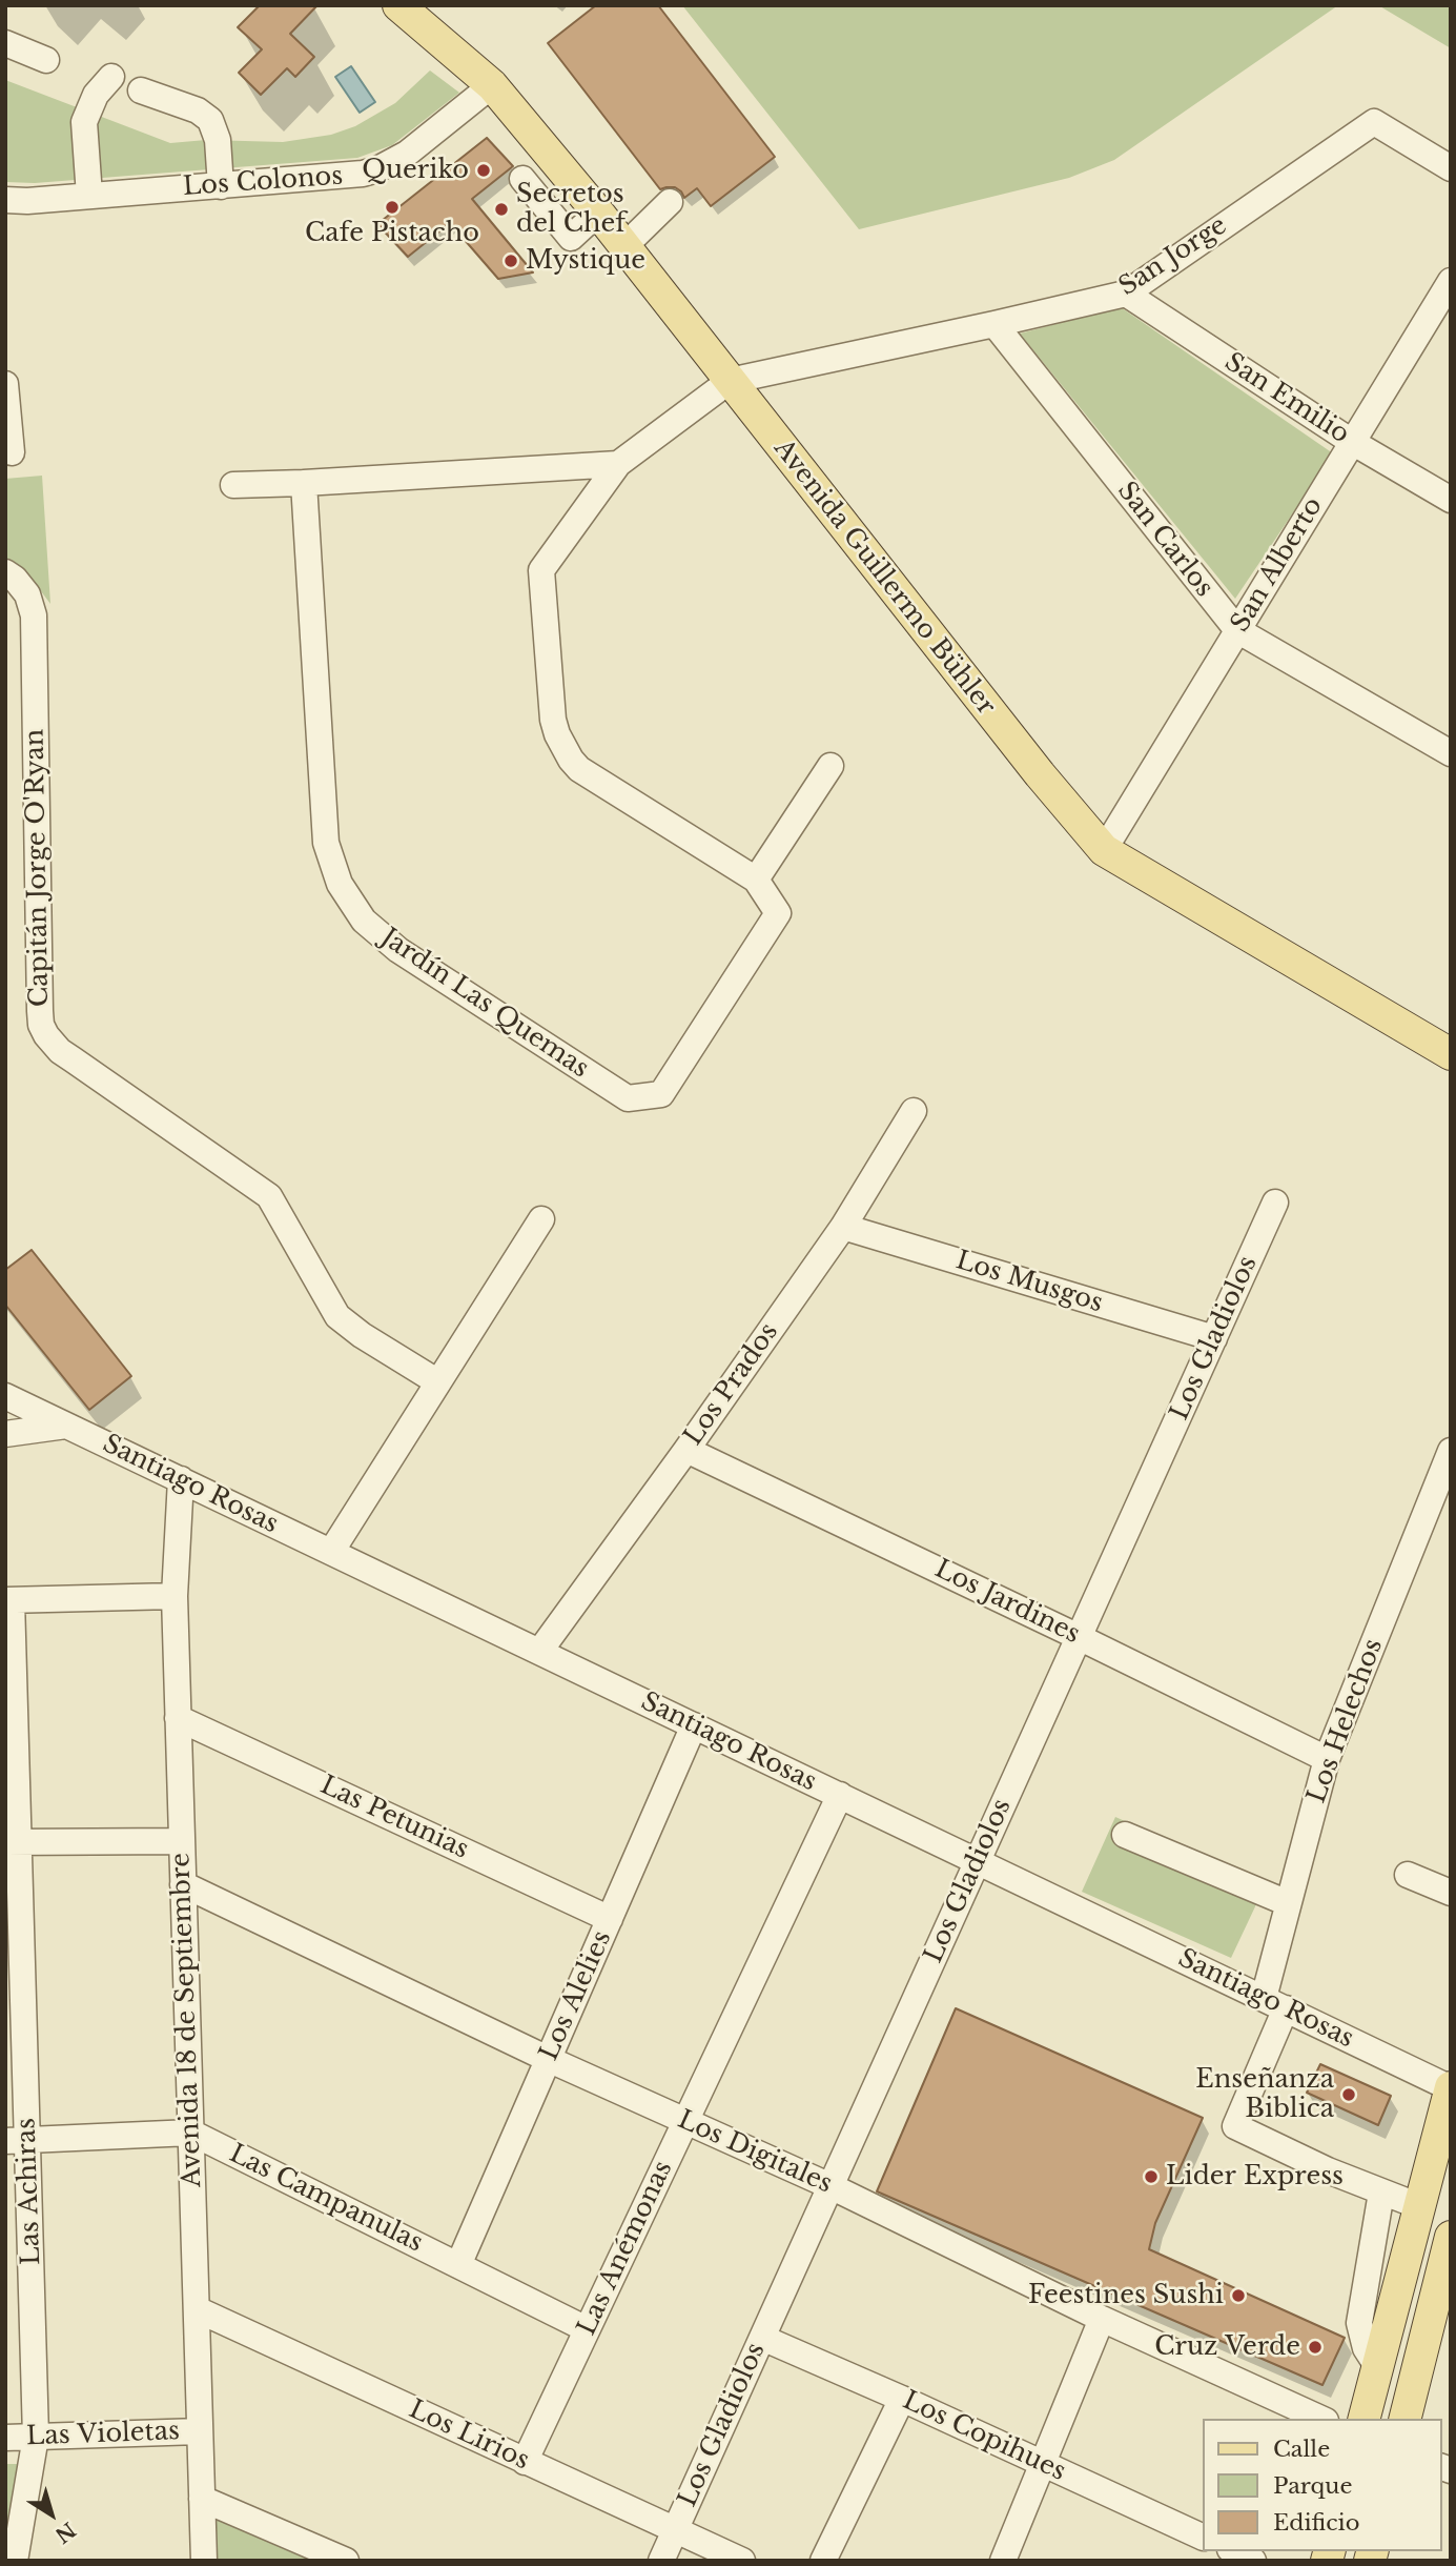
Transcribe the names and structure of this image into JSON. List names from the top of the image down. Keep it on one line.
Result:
{"streets":{"main road":["Avenida Guillermo Bühler"],"street":["Los Colonos","San Jorge","San Emilio","San Carlos","San Alberto","Capitán Jorge O'Ryan","Jardín Las Quemas","Los Musgos","Los Gladiolos","Los Prados","Santiago Rosas","Los Jardines","Los Helechos","Las Petunias","Los Alelies","Avenida 18 de Septiembre","Los Digitales","Las Achiras","Las Campanulas","Las Anémonas","Las Violetas","Los Lirios","Los Copihues"]},"crossings":[["Los Colonos","Avenida Guillermo Bühler"],["San Jorge","San Emilio"],["San Jorge","San Carlos"],["San Jorge","Avenida Guillermo Bühler"],["San Jorge","Jardín Las Quemas"],["San Emilio","San Alberto"],["San Carlos","San Alberto"],["San Alberto","Avenida Guillermo Bühler"],["Avenida Guillermo Bühler","Jardín Las Quemas"],["Los Musgos","Los Gladiolos"],["Los Musgos","Los Prados"],["Los Gladiolos","Santiago Rosas"],["Los Gladiolos","Los Jardines"],["Los Gladiolos","Los Digitales"],["Los Gladiolos","Los Lirios"],["Los Gladiolos","Los Copihues"],["Los Prados","Santiago Rosas"],["Los Prados","Los Jardines"],["Santiago Rosas","Los Helechos"],["Santiago Rosas","Los Alelies"],["Santiago Rosas","Avenida 18 de Septiembre"],["Santiago Rosas","Las Anémonas"],["Los Jardines","Los Helechos"],["Las Petunias","Los Alelies"],["Las Petunias","Avenida 18 de Septiembre"],["Los Alelies","Los Digitales"],["Los Alelies","Las Campanulas"],["Avenida 18 de Septiembre","Los Digitales"],["Avenida 18 de Septiembre","Las Campanulas"],["Avenida 18 de Septiembre","Las Violetas"],["Avenida 18 de Septiembre","Los Lirios"],["Los Digitales","Las Anémonas"],["Las Achiras","Las Campanulas"],["Las Achiras","Las Violetas"],["Las Campanulas","Las Anémonas"],["Las Anémonas","Los Lirios"]],"places":["Queriko","Cafe Pistacho","Secretos del Chef","Mystique","Enseñanza Biblica","Lider Express","Feestines Sushi","Cruz Verde"],"legend":["Calle","Parque","Edificio"],"north":"bottom right"}
